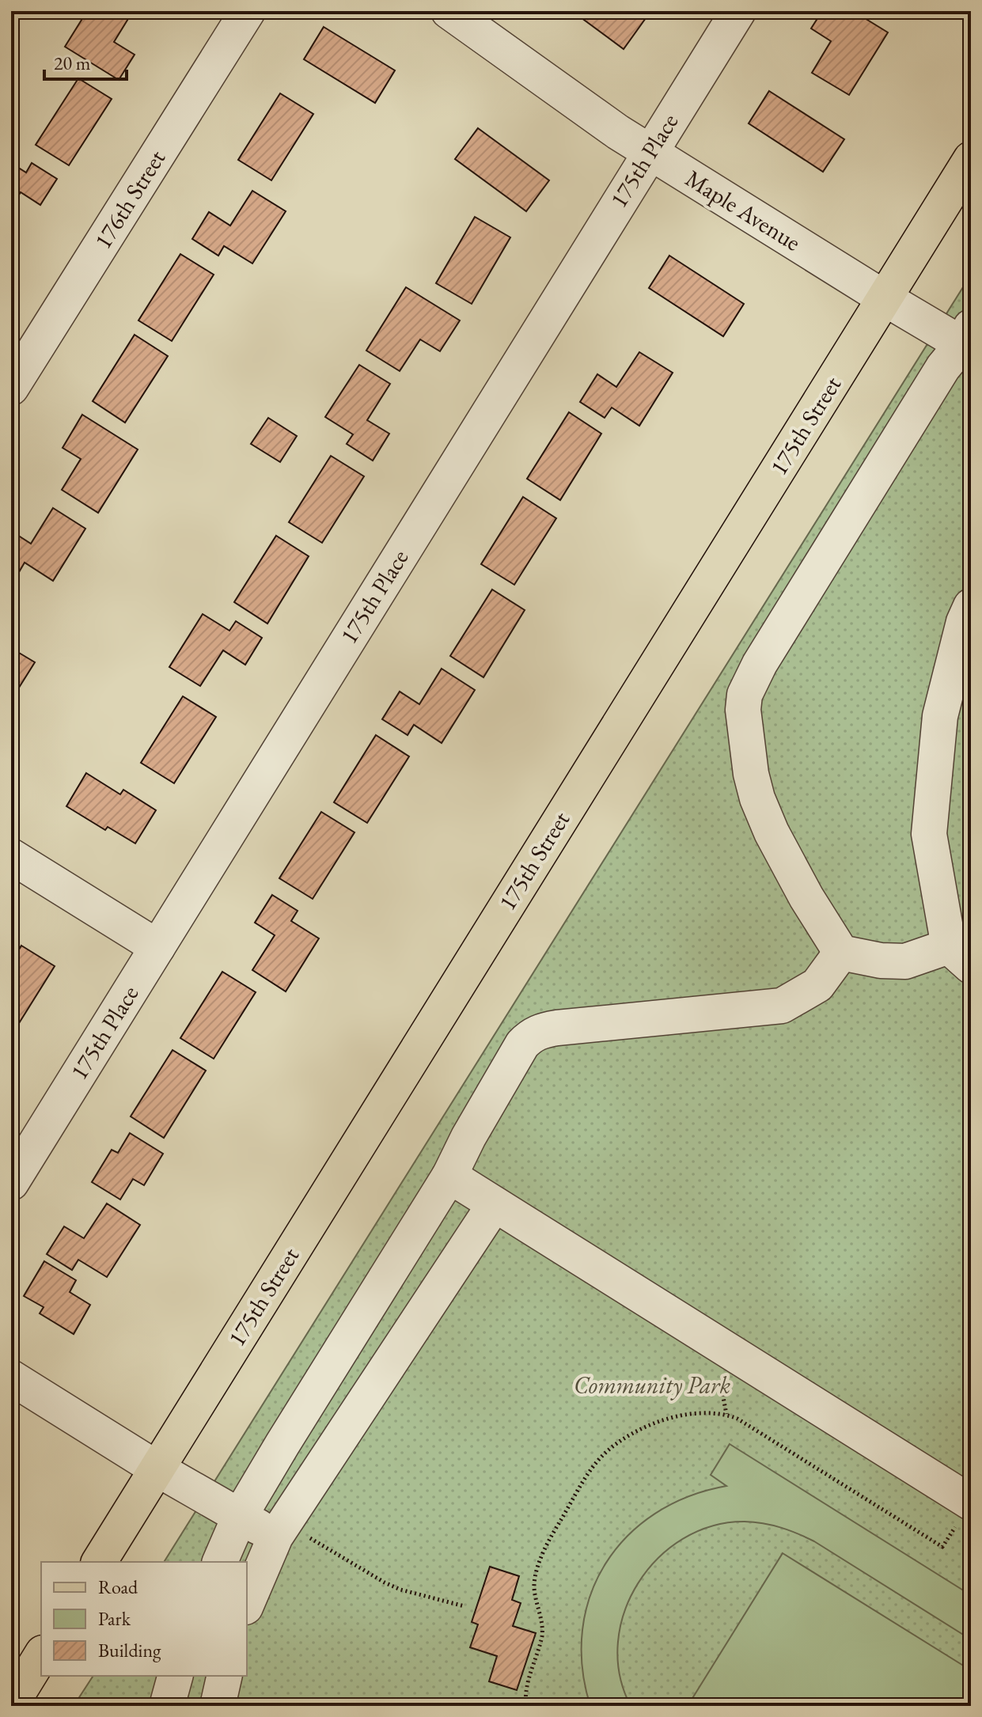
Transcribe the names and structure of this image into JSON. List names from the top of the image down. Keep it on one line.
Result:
{"streets":{"main road":["175th Street"],"street":["175th Place","176th Street","Maple Avenue"]},"crossings":[["175th Place","Maple Avenue"],["Maple Avenue","175th Street"]],"parks":["Community Park"],"legend":["Road","Park","Building"],"scale_bar":"20 m"}
